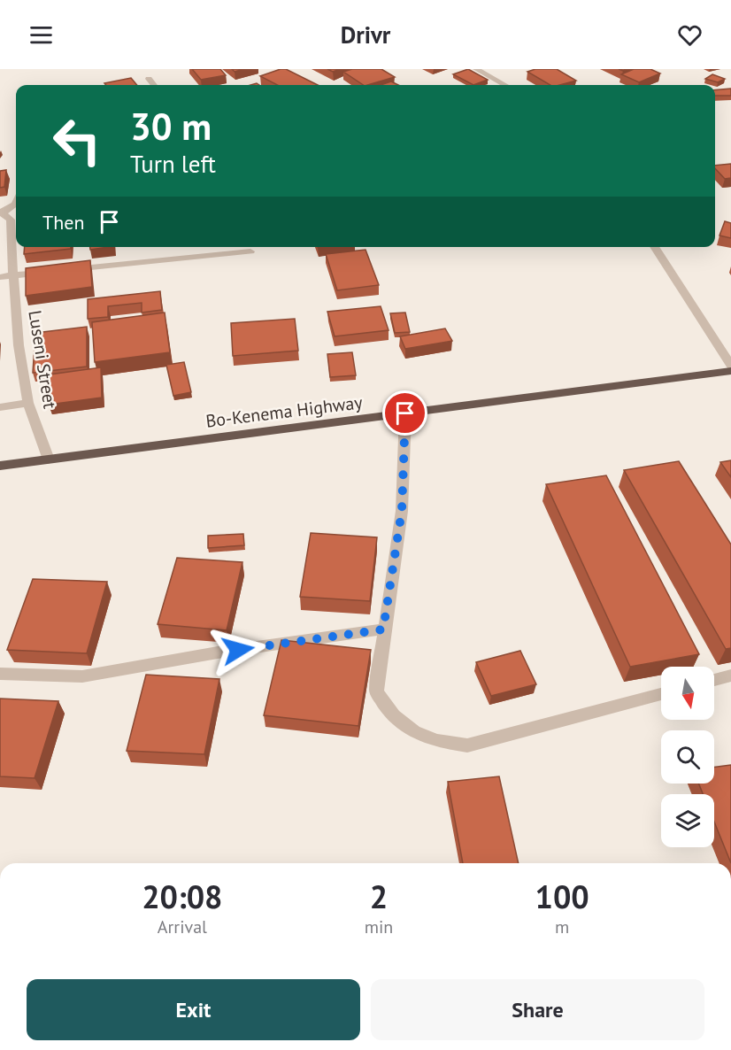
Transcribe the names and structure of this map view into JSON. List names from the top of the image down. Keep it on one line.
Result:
{"streets":{"highway":["Bo-Kenema Highway"],"street":["Luseni Street"]},"crossings":[["Luseni Street","Bo-Kenema Highway"]],"north":"bottom","page":{"header":"Drivr","turn":["30 m","Turn left"],"then":"Then","eta":["20:08","Arrival","2","min","100","m"],"buttons":["Exit","Share"]}}
